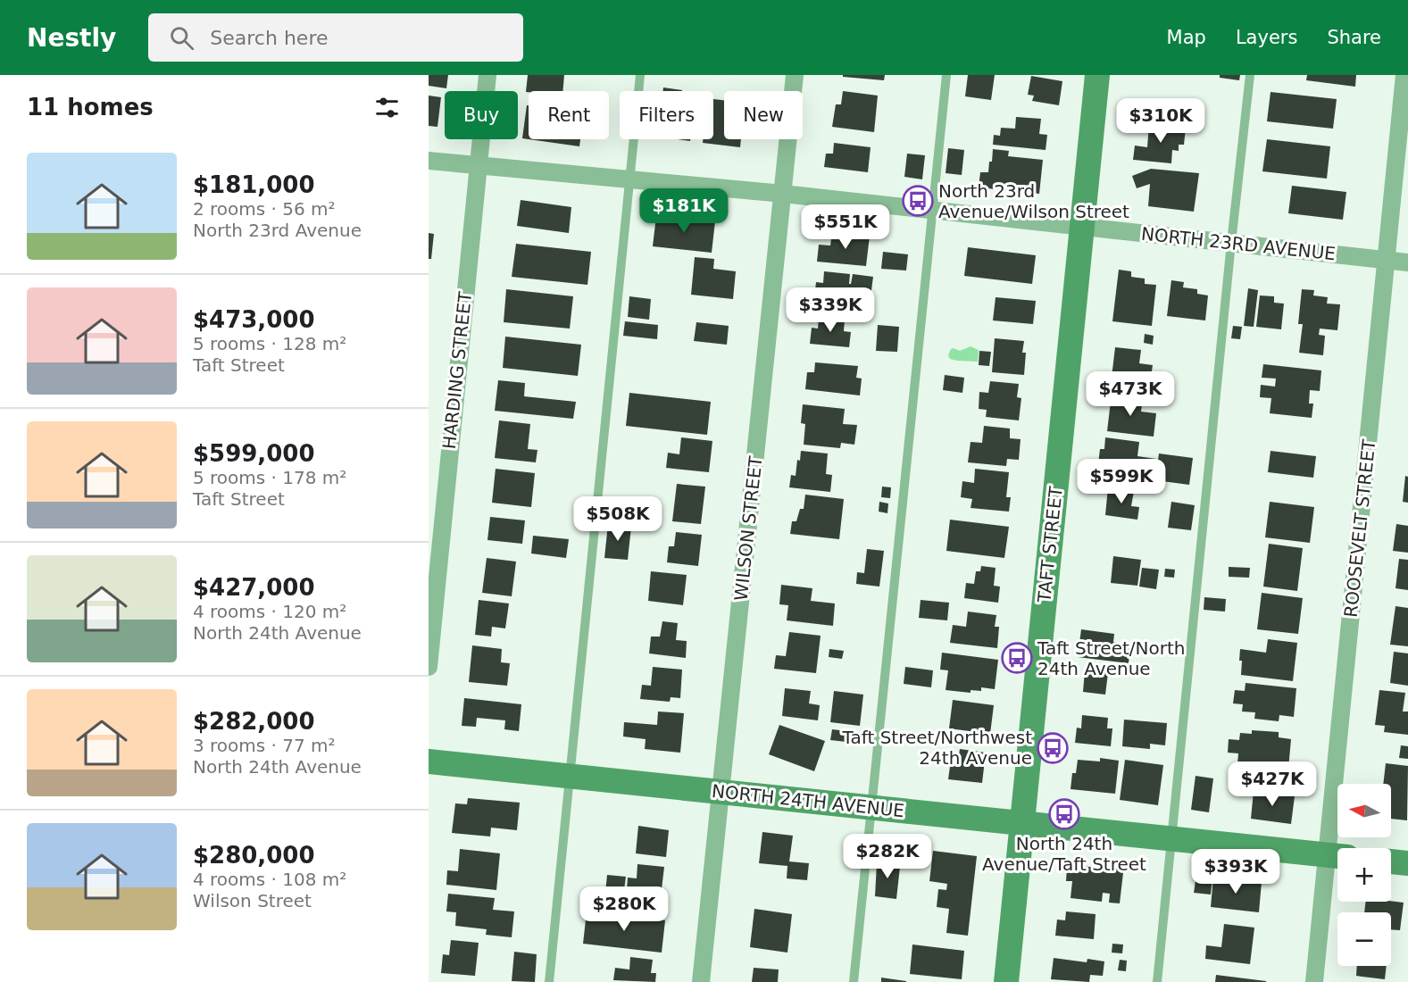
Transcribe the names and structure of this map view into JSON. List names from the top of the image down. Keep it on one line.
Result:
{"streets":{"street":["NORTH 23RD AVENUE","HARDING STREET","WILSON STREET","ROOSEVELT STREET","TAFT STREET","NORTH 24TH AVENUE"]},"crossings":[["NORTH 23RD AVENUE","HARDING STREET"],["NORTH 23RD AVENUE","WILSON STREET"],["NORTH 23RD AVENUE","ROOSEVELT STREET"],["NORTH 23RD AVENUE","TAFT STREET"],["WILSON STREET","NORTH 24TH AVENUE"],["ROOSEVELT STREET","NORTH 24TH AVENUE"],["TAFT STREET","NORTH 24TH AVENUE"]],"places":{"bus stop":["North 23rd Avenue/Wilson Street","Taft Street/North 24th Avenue","Taft Street/Northwest 24th Avenue","North 24th Avenue/Taft Street"]},"north":"left","page":{"header":"Nestly","search":"Search here","nav":["Map","Layers","Share"],"heading":"11 homes","chip":["Buy","Rent","Filters","New"],"price":["$310K","$181K","$551K","$339K","$473K","$599K","$508K","$427K","$282K","$393K","$280K"],"list":[{"name":"$181,000","note":"2 rooms · 56 m² · North 23rd Avenue"},{"name":"$473,000","note":"5 rooms · 128 m² · Taft Street"},{"name":"$599,000","note":"5 rooms · 178 m² · Taft Street"},{"name":"$427,000","note":"4 rooms · 120 m² · North 24th Avenue"},{"name":"$282,000","note":"3 rooms · 77 m² · North 24th Avenue"},{"name":"$280,000","note":"4 rooms · 108 m² · Wilson Street"}],"map_buttons":["+","−"]}}
